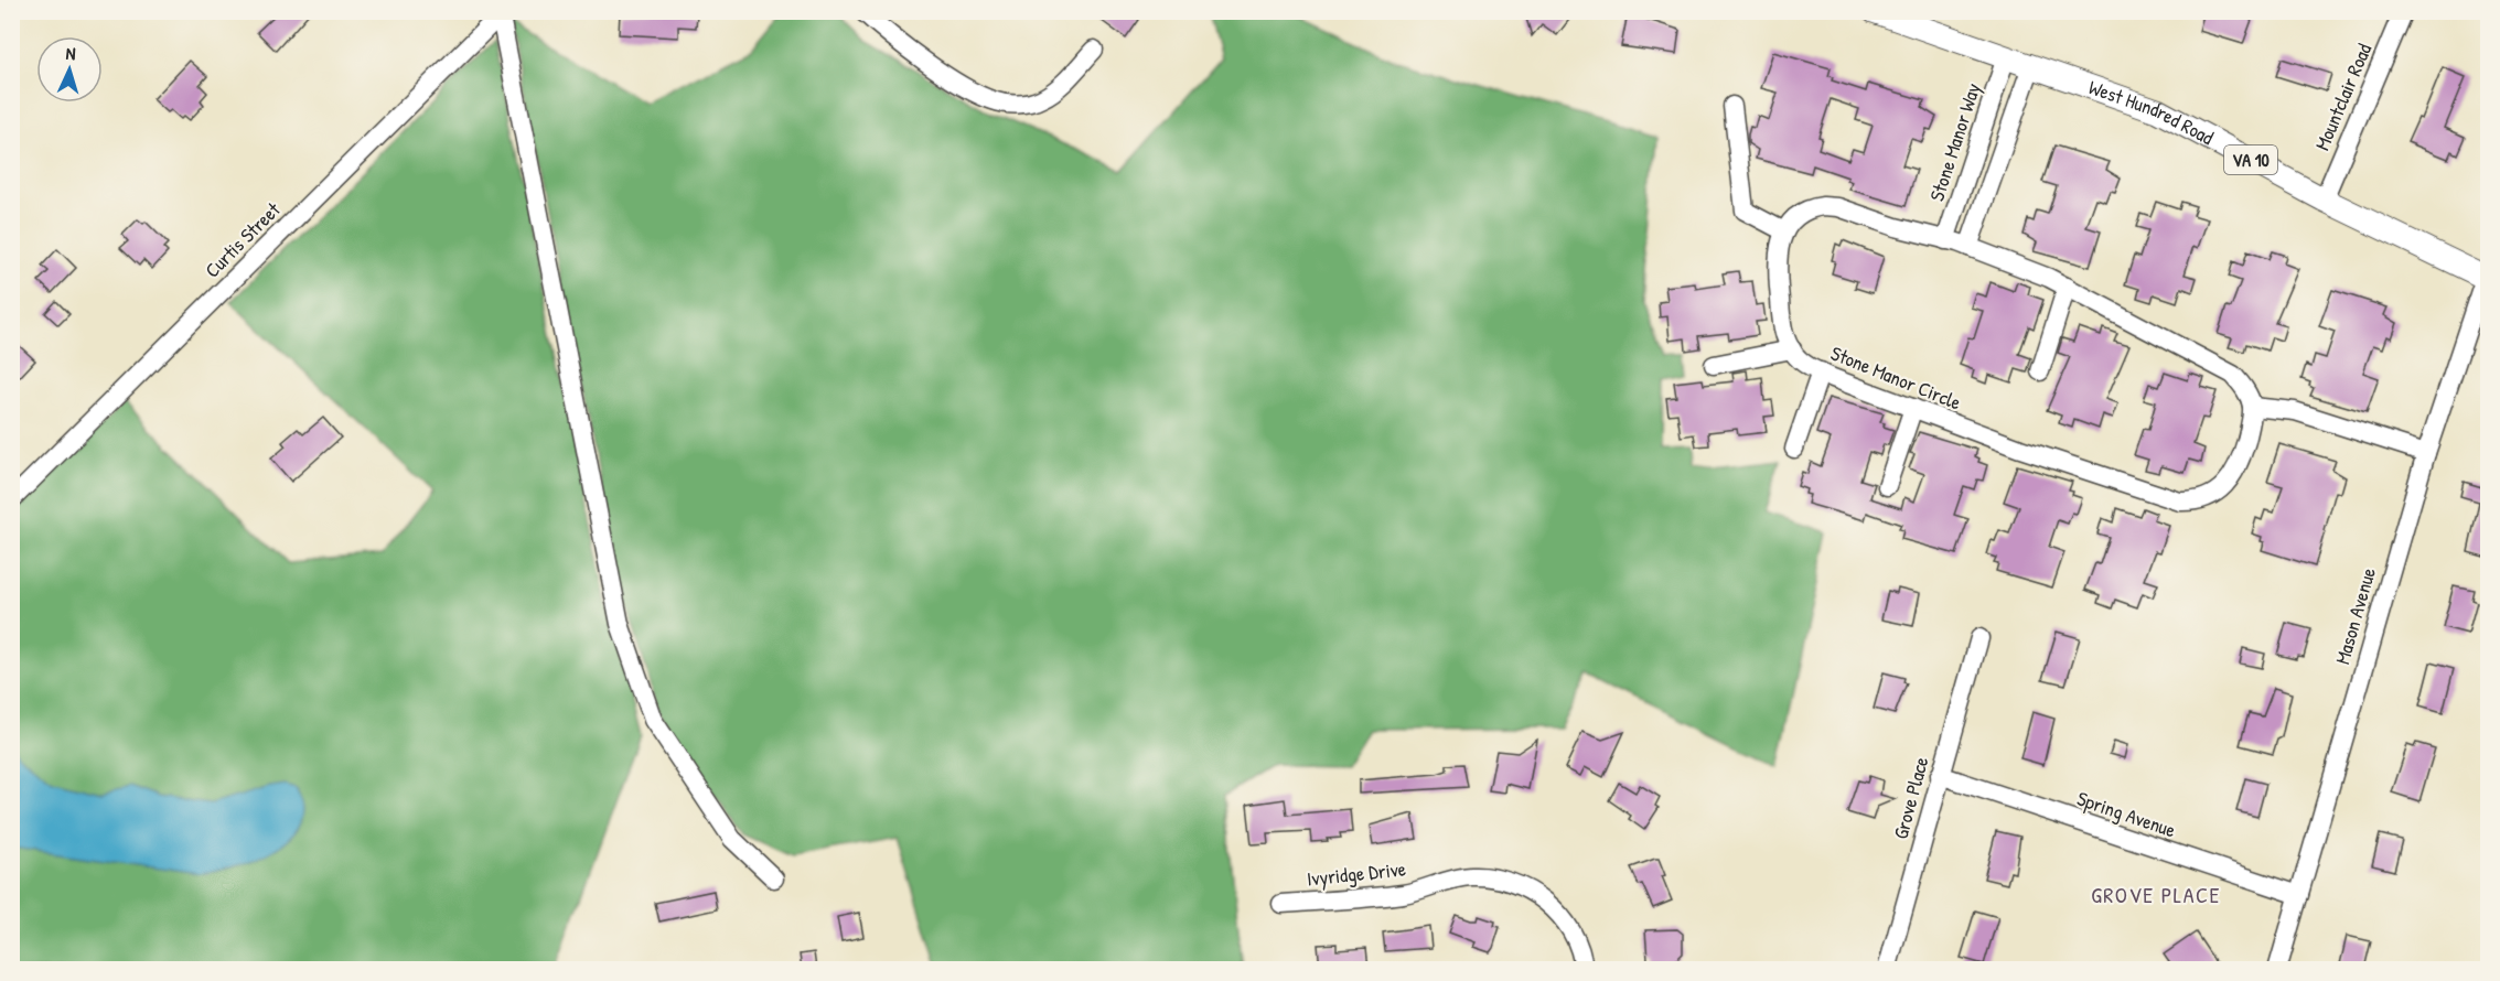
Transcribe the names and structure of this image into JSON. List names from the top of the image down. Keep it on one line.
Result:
{"streets":{"main road":["West Hundred Road","VA 10"],"street":["Mountclair Road","Stone Manor Way","Curtis Street","Stone Manor Circle","Mason Avenue","Grove Place","Spring Avenue","Ivyridge Drive"]},"crossings":[["Mountclair Road","West Hundred Road"],["West Hundred Road","Stone Manor Way"],["West Hundred Road","Mason Avenue"],["Mason Avenue","Spring Avenue"],["Grove Place","Spring Avenue"]],"districts":["GROVE PLACE"],"north":"top"}
